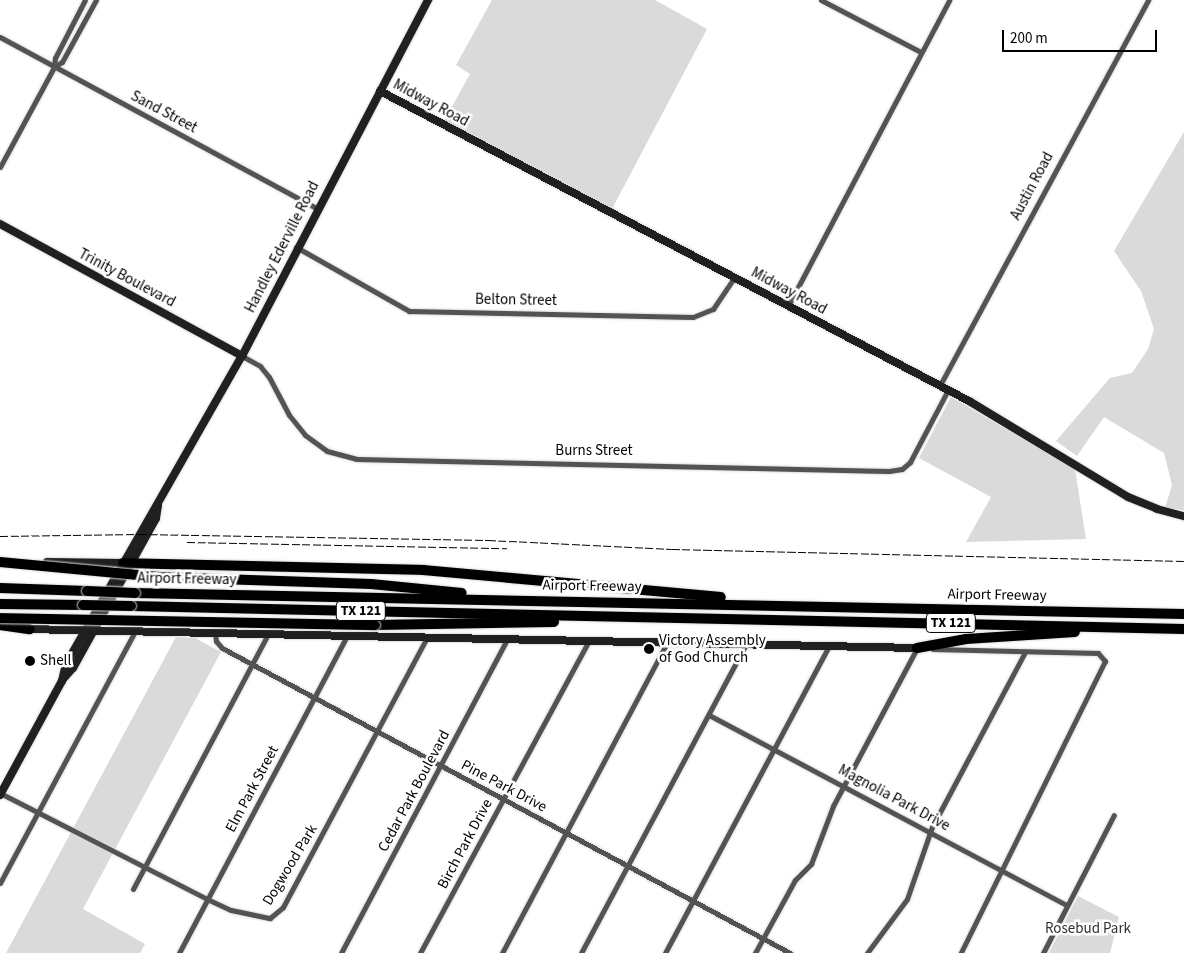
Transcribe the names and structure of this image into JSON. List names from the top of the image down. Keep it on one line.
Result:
{"streets":{"highway":["Airport Freeway","TX 121"],"main road":["Midway Road","Handley Ederville Road","Trinity Boulevard"],"street":["Sand Street","Austin Road","Belton Street","Burns Street","Pine Park Drive","Elm Park Street","Cedar Park Boulevard","Magnolia Park Drive","Birch Park Drive","Dogwood Park"]},"crossings":[["Midway Road","Austin Road"],["Midway Road","Handley Ederville Road"],["Midway Road","Belton Street"],["Midway Road","Burns Street"],["Sand Street","Handley Ederville Road"],["Handley Ederville Road","Trinity Boulevard"],["Handley Ederville Road","Belton Street"],["Handley Ederville Road","Burns Street"],["Handley Ederville Road","Airport Freeway"],["Handley Ederville Road","Dogwood Park"],["Trinity Boulevard","Burns Street"],["Pine Park Drive","Elm Park Street"],["Pine Park Drive","Cedar Park Boulevard"],["Pine Park Drive","Birch Park Drive"],["Pine Park Drive","Dogwood Park"],["Elm Park Street","Dogwood Park"]],"parks":["Rosebud Park"],"places":["Victory Assembly of God Church","Shell"],"scale_bar":"200 m"}
